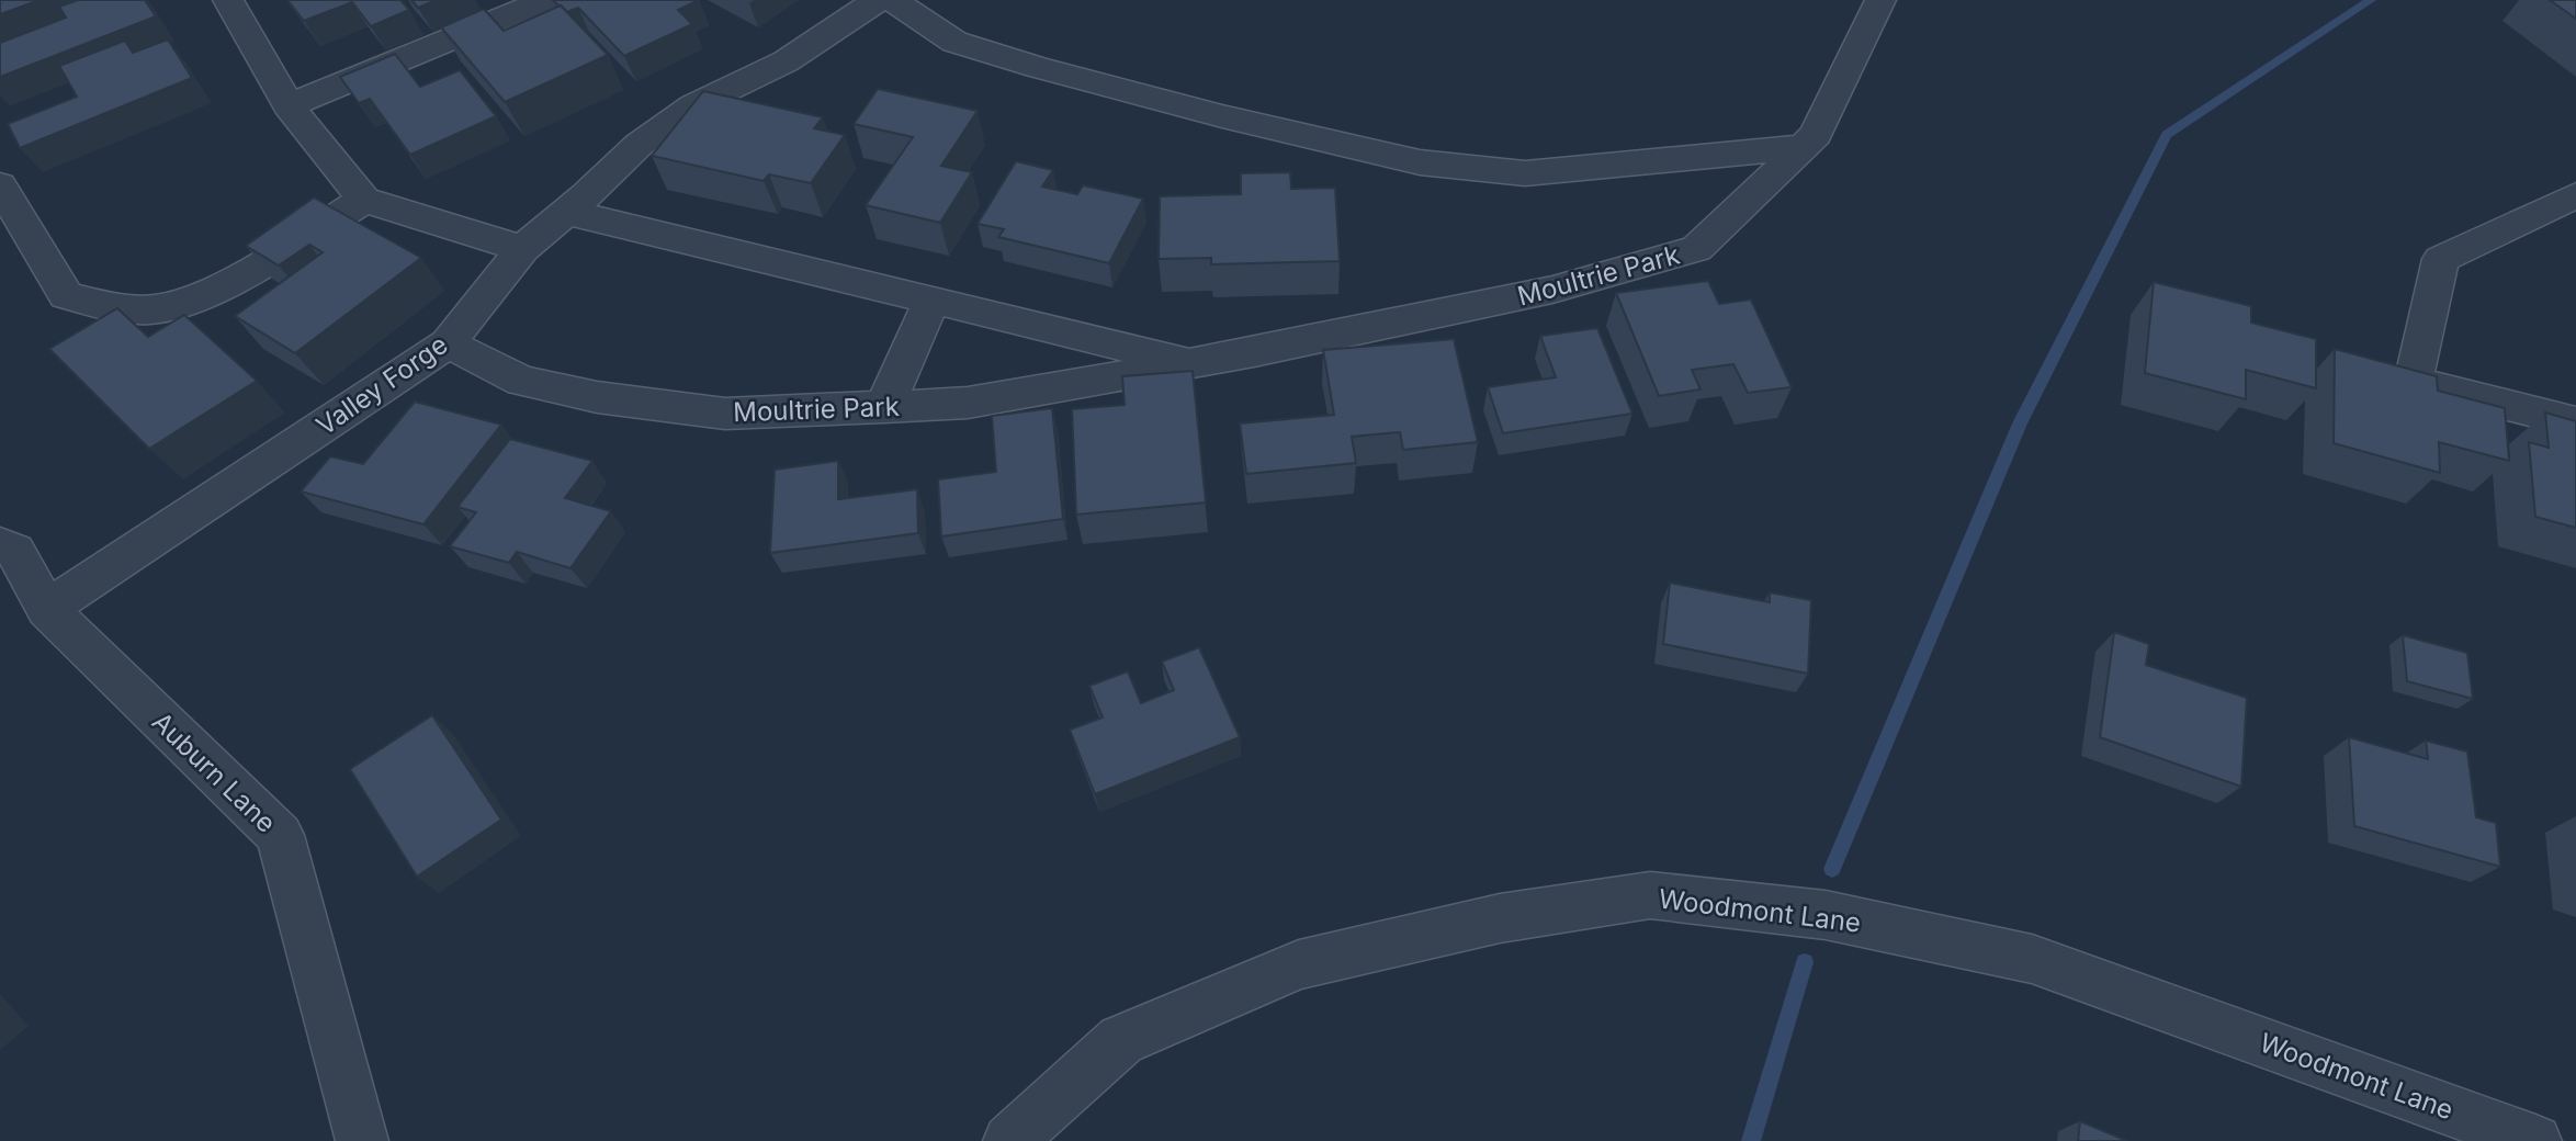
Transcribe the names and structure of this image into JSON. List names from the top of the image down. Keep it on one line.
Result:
{"streets":{"street":["Moultrie Park","Valley Forge","Auburn Lane","Woodmont Lane"]},"crossings":[["Moultrie Park","Valley Forge"],["Valley Forge","Auburn Lane"]]}
